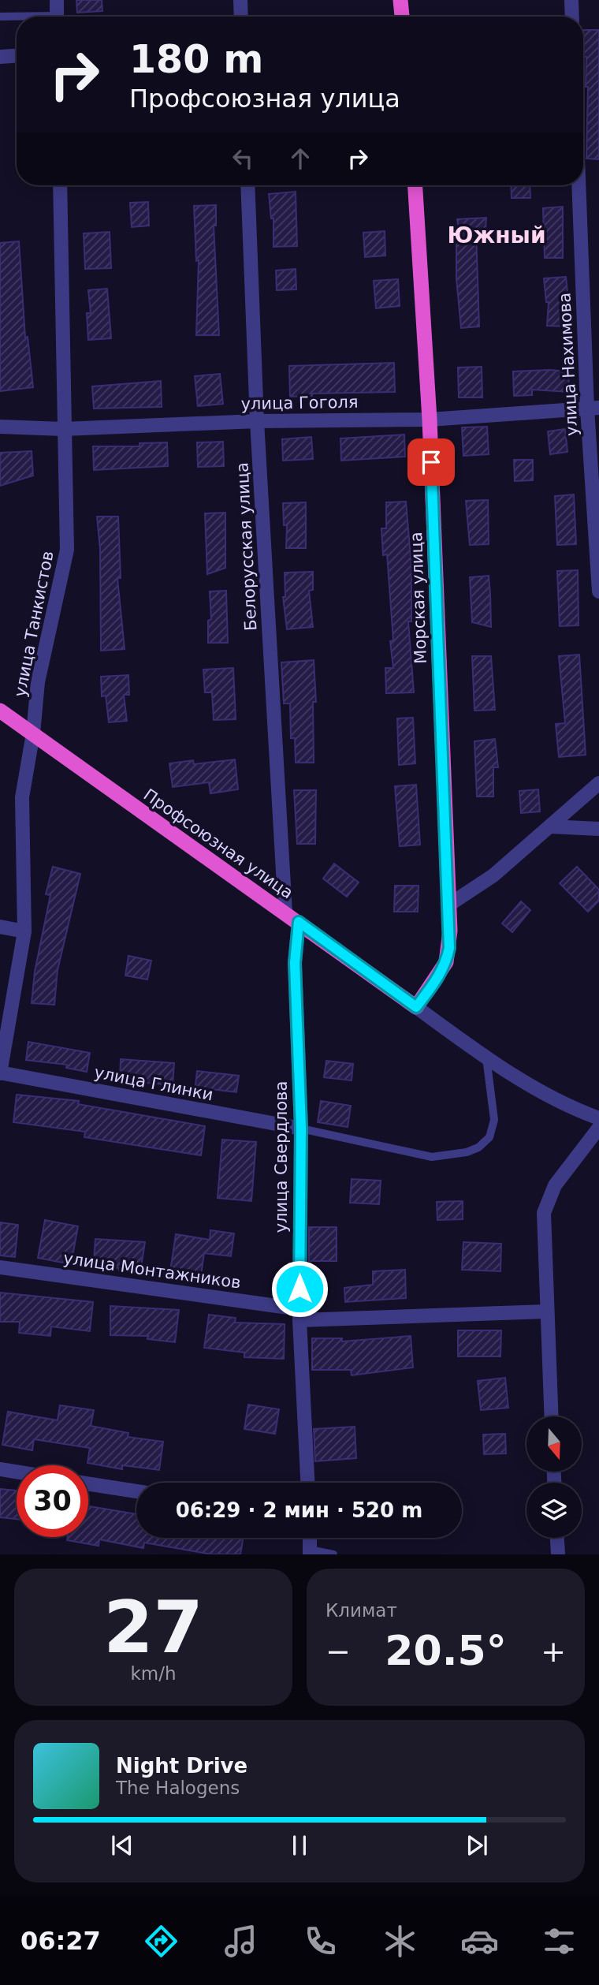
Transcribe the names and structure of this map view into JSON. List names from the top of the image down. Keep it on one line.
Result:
{"streets":{"highway":["Морская улица","Профсоюзная улица"],"street":["улица Нахимова","улица Гоголя","Белорусская улица","улица Танкистов","улица Глинки","улица Свердлова","улица Монтажников"]},"crossings":[["улица Нахимова","улица Гоголя"],["улица Гоголя","Белорусская улица"],["улица Гоголя","Морская улица"],["улица Гоголя","улица Танкистов"],["Белорусская улица","Профсоюзная улица"],["Белорусская улица","улица Свердлова"],["Морская улица","Профсоюзная улица"],["улица Танкистов","Профсоюзная улица"],["улица Танкистов","улица Глинки"],["Профсоюзная улица","улица Свердлова"],["улица Глинки","улица Свердлова"],["улица Свердлова","улица Монтажников"]],"districts":["Южный"],"north":"bottom","page":{"turn":["180 m","Профсоюзная улица"],"limit":"30","trip":"06:29 · 2 мин · 520 m","tile":[["27","km/h"],"Климат"],"heat":["−","20.5°","+"],"song":["Night Drive","The Halogens"],"tabs":"06:27"}}
